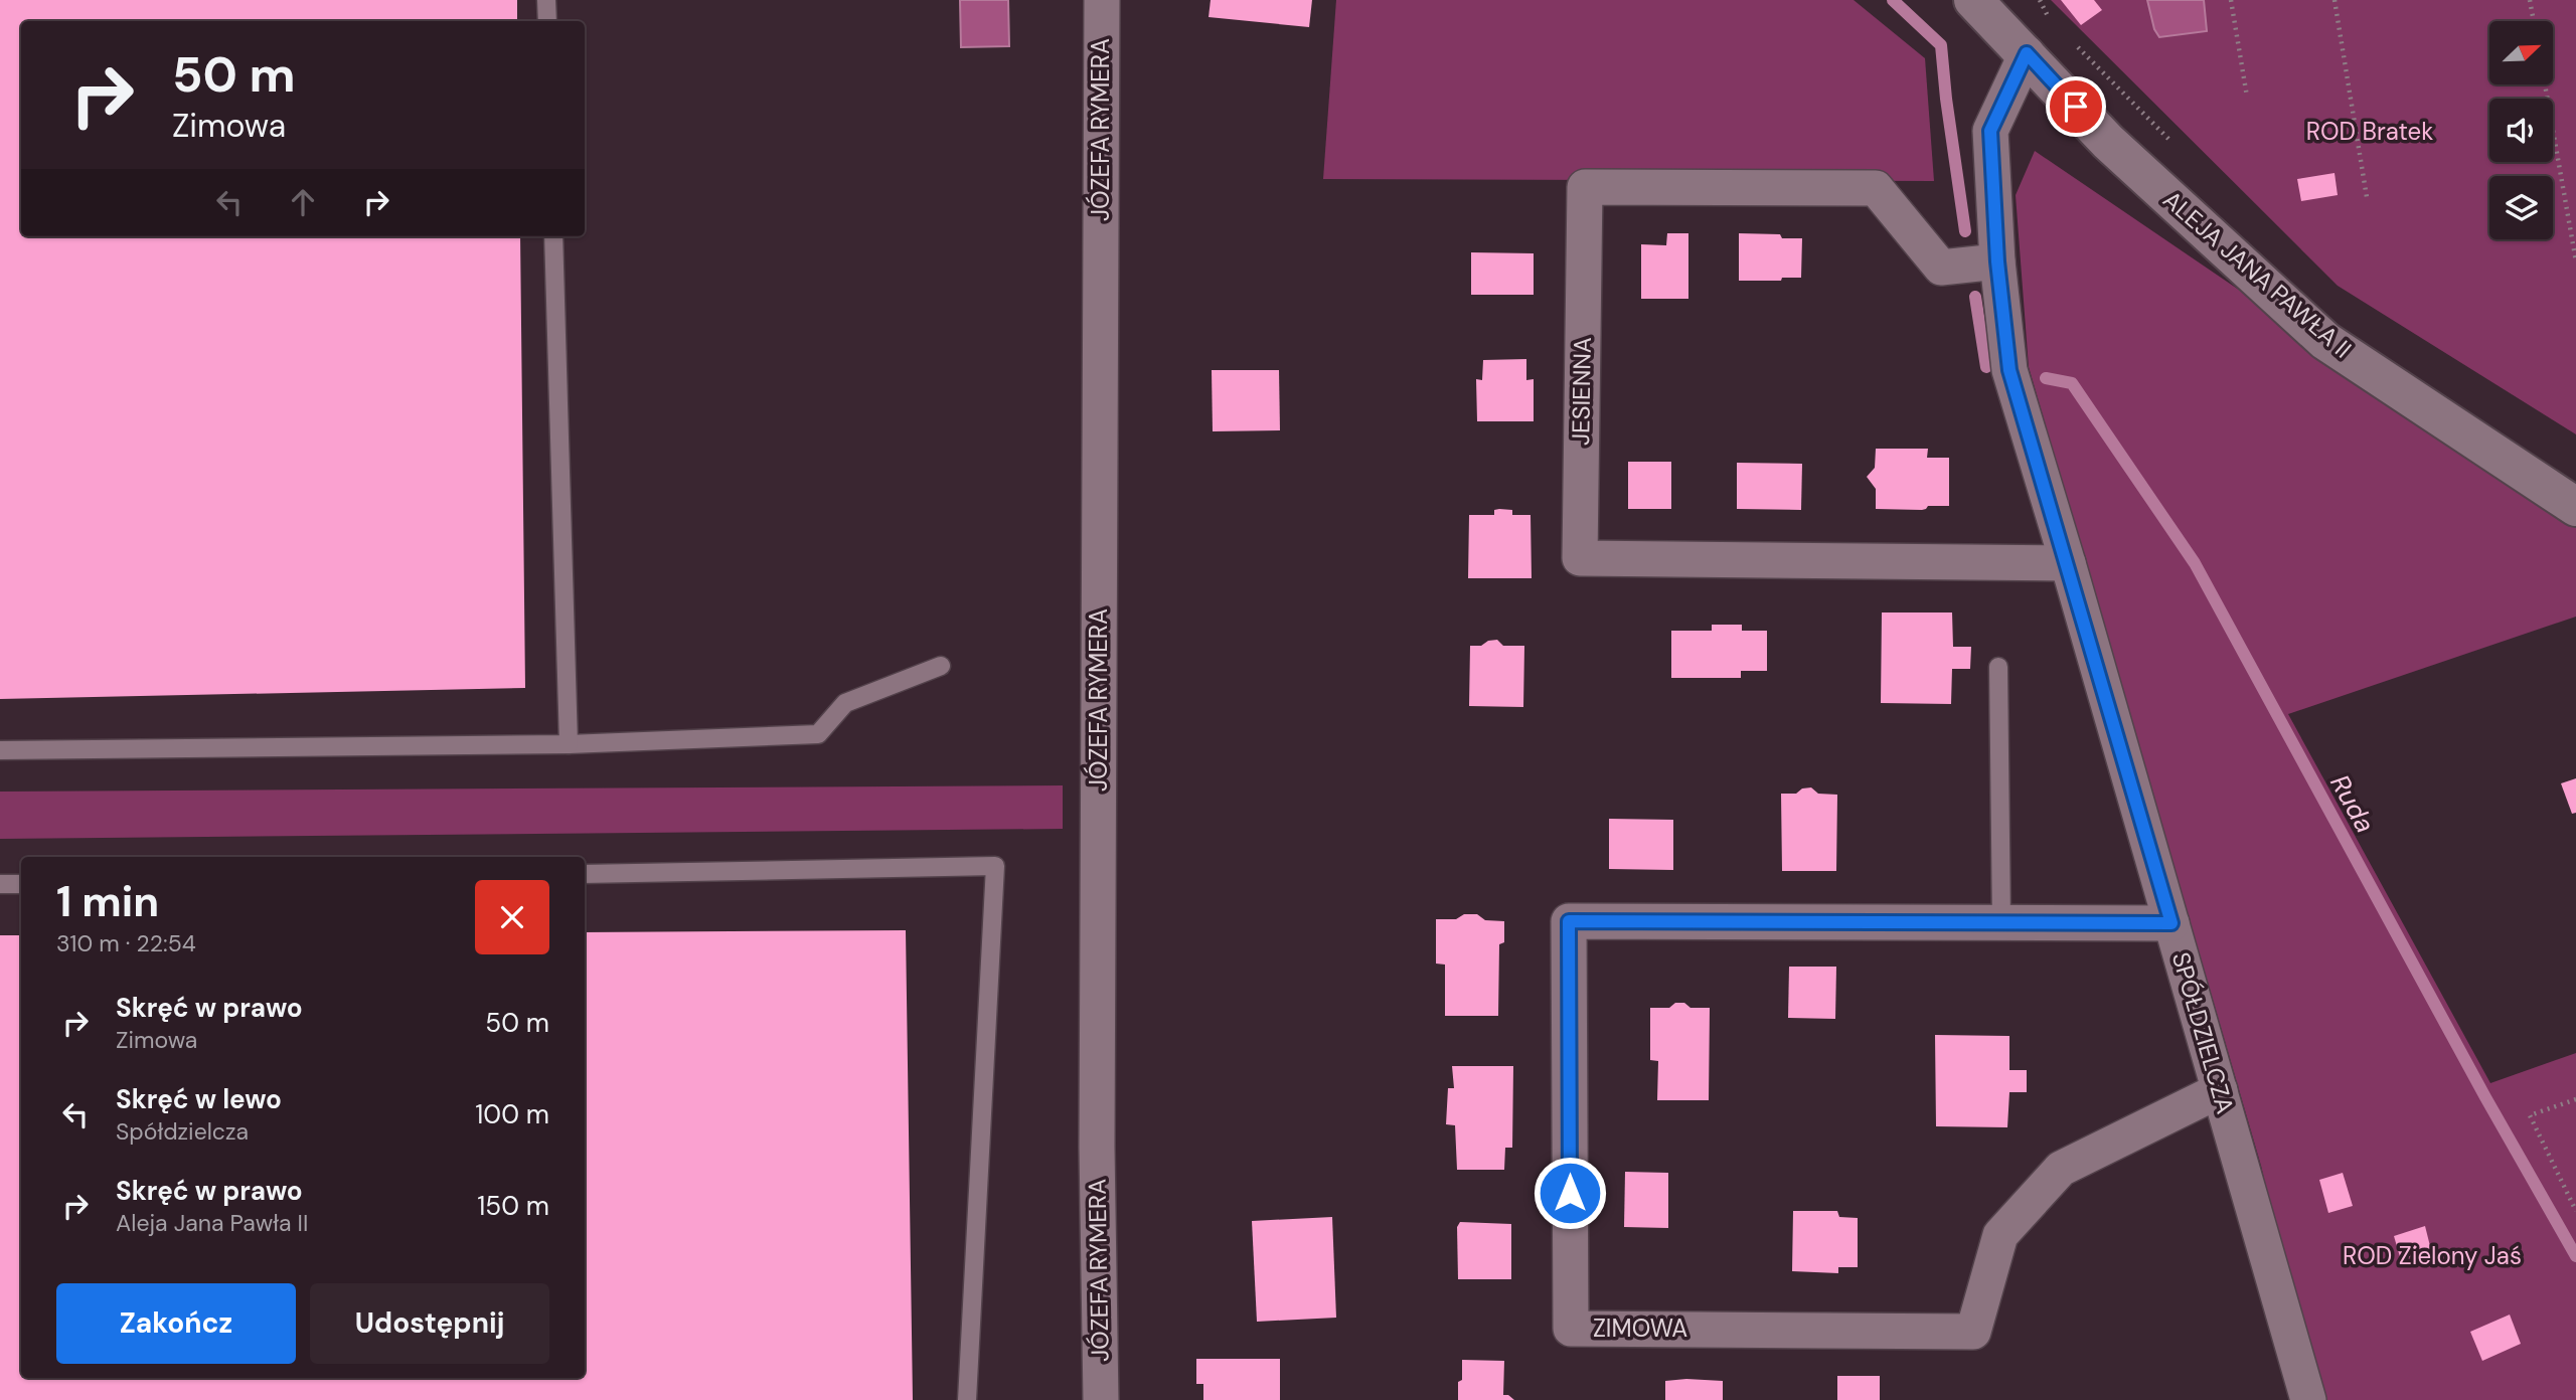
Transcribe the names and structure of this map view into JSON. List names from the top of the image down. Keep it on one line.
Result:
{"streets":{"street":["JÓZEFA RYMERA","ALEJA JANA PAWŁA II","JESIENNA","SPÓŁDZIELCZA","ZIMOWA"]},"crossings":[["ALEJA JANA PAWŁA II","SPÓŁDZIELCZA"],["JESIENNA","SPÓŁDZIELCZA"],["SPÓŁDZIELCZA","ZIMOWA"]],"water":["Ruda"],"parks":["ROD Bratek","ROD Zielony Jaś"],"north":"top right","page":{"turn":["50 m","Zimowa"],"heading":["1 min","310 m · 22:54"],"list":[{"name":"Skręć w prawo","note":"Zimowa","value":"50 m"},{"name":"Skręć w lewo","note":"Spółdzielcza","value":"100 m"},{"name":"Skręć w prawo","note":"Aleja Jana Pawła II","value":"150 m"}],"buttons":["Zakończ","Udostępnij"]}}
